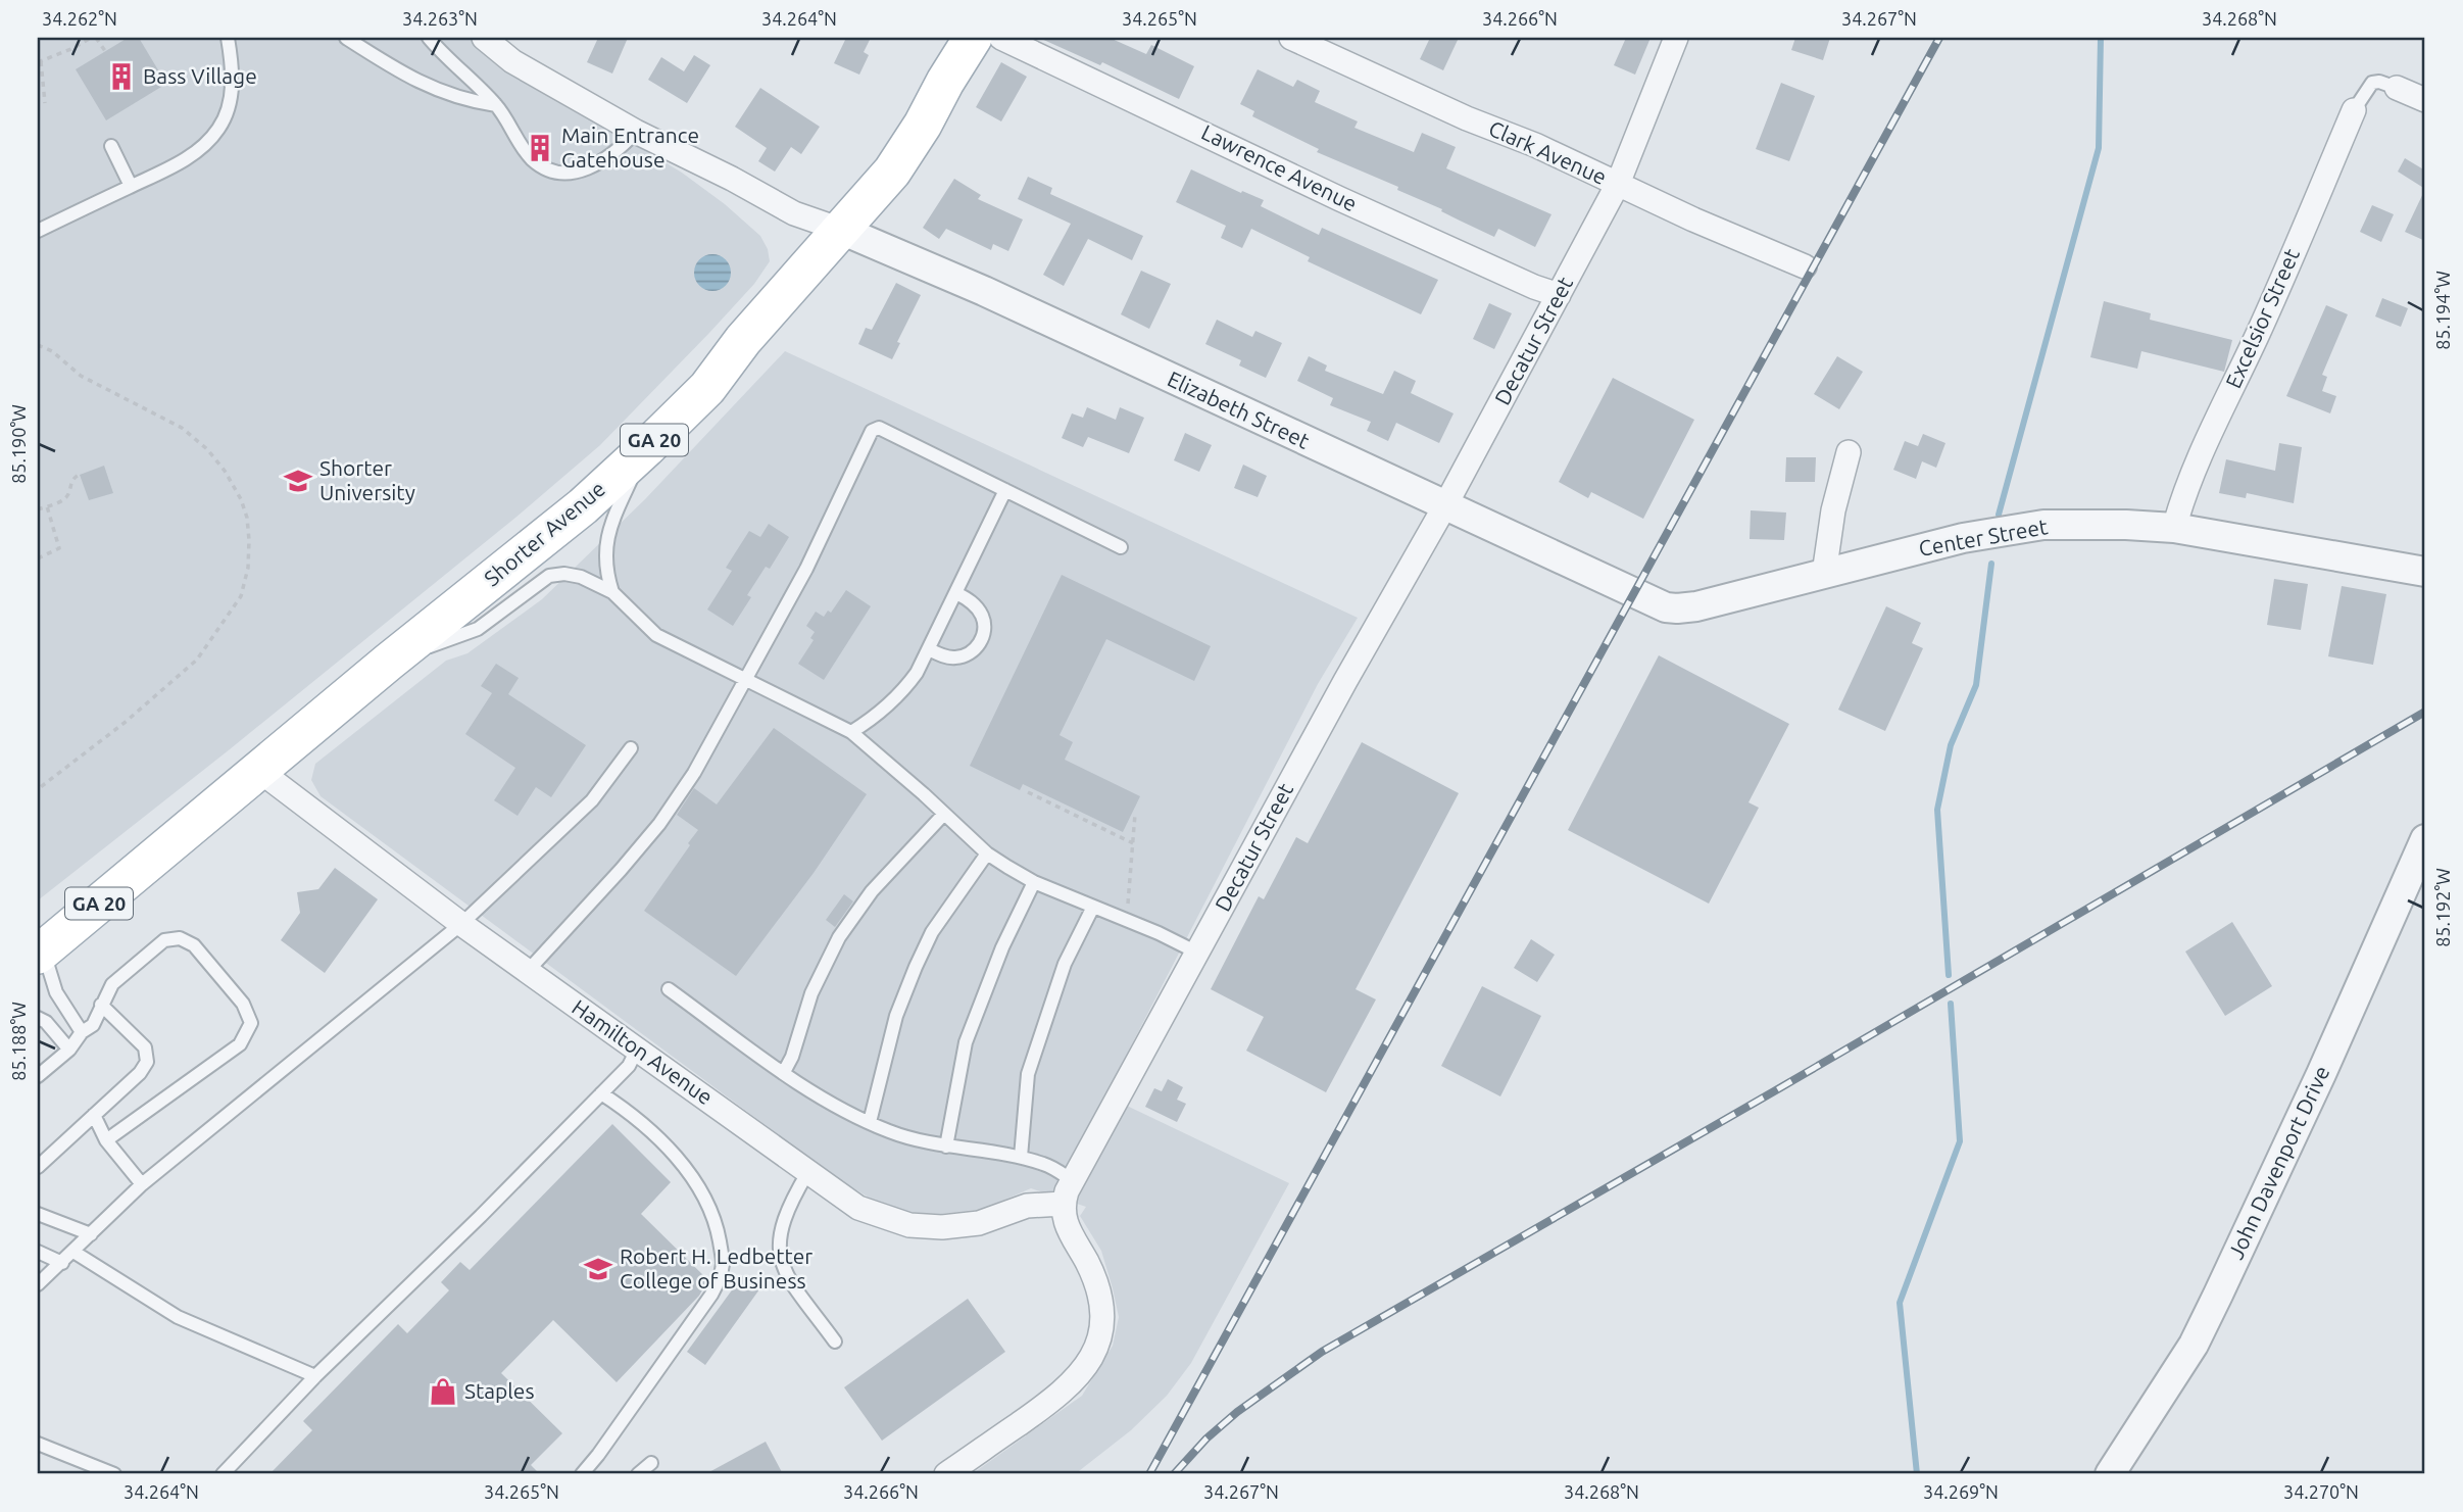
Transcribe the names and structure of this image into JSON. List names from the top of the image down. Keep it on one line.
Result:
{"streets":{"main road":["GA 20","Shorter Avenue"],"street":["Clark Avenue","Lawrence Avenue","Excelsior Street","Decatur Street","Elizabeth Street","Center Street","Hamilton Avenue","John Davenport Drive"]},"crossings":[["Clark Avenue","Decatur Street"],["Lawrence Avenue","Decatur Street"],["Excelsior Street","Center Street"],["Decatur Street","Elizabeth Street"],["Decatur Street","Hamilton Avenue"],["Elizabeth Street","Shorter Avenue"],["Elizabeth Street","Center Street"],["Shorter Avenue","Hamilton Avenue"]],"places":{"building":["Bass Village","Main Entrance Gatehouse"],"school or university":["Shorter University","Robert H. Ledbetter College of Business"],"shop":["Staples"]},"coordinates":["34.262°N","34.263°N","34.264°N","34.265°N","34.266°N","34.267°N","34.268°N","85.194°W","85.190°W","85.192°W","85.188°W","34.269°N","34.270°N"]}
